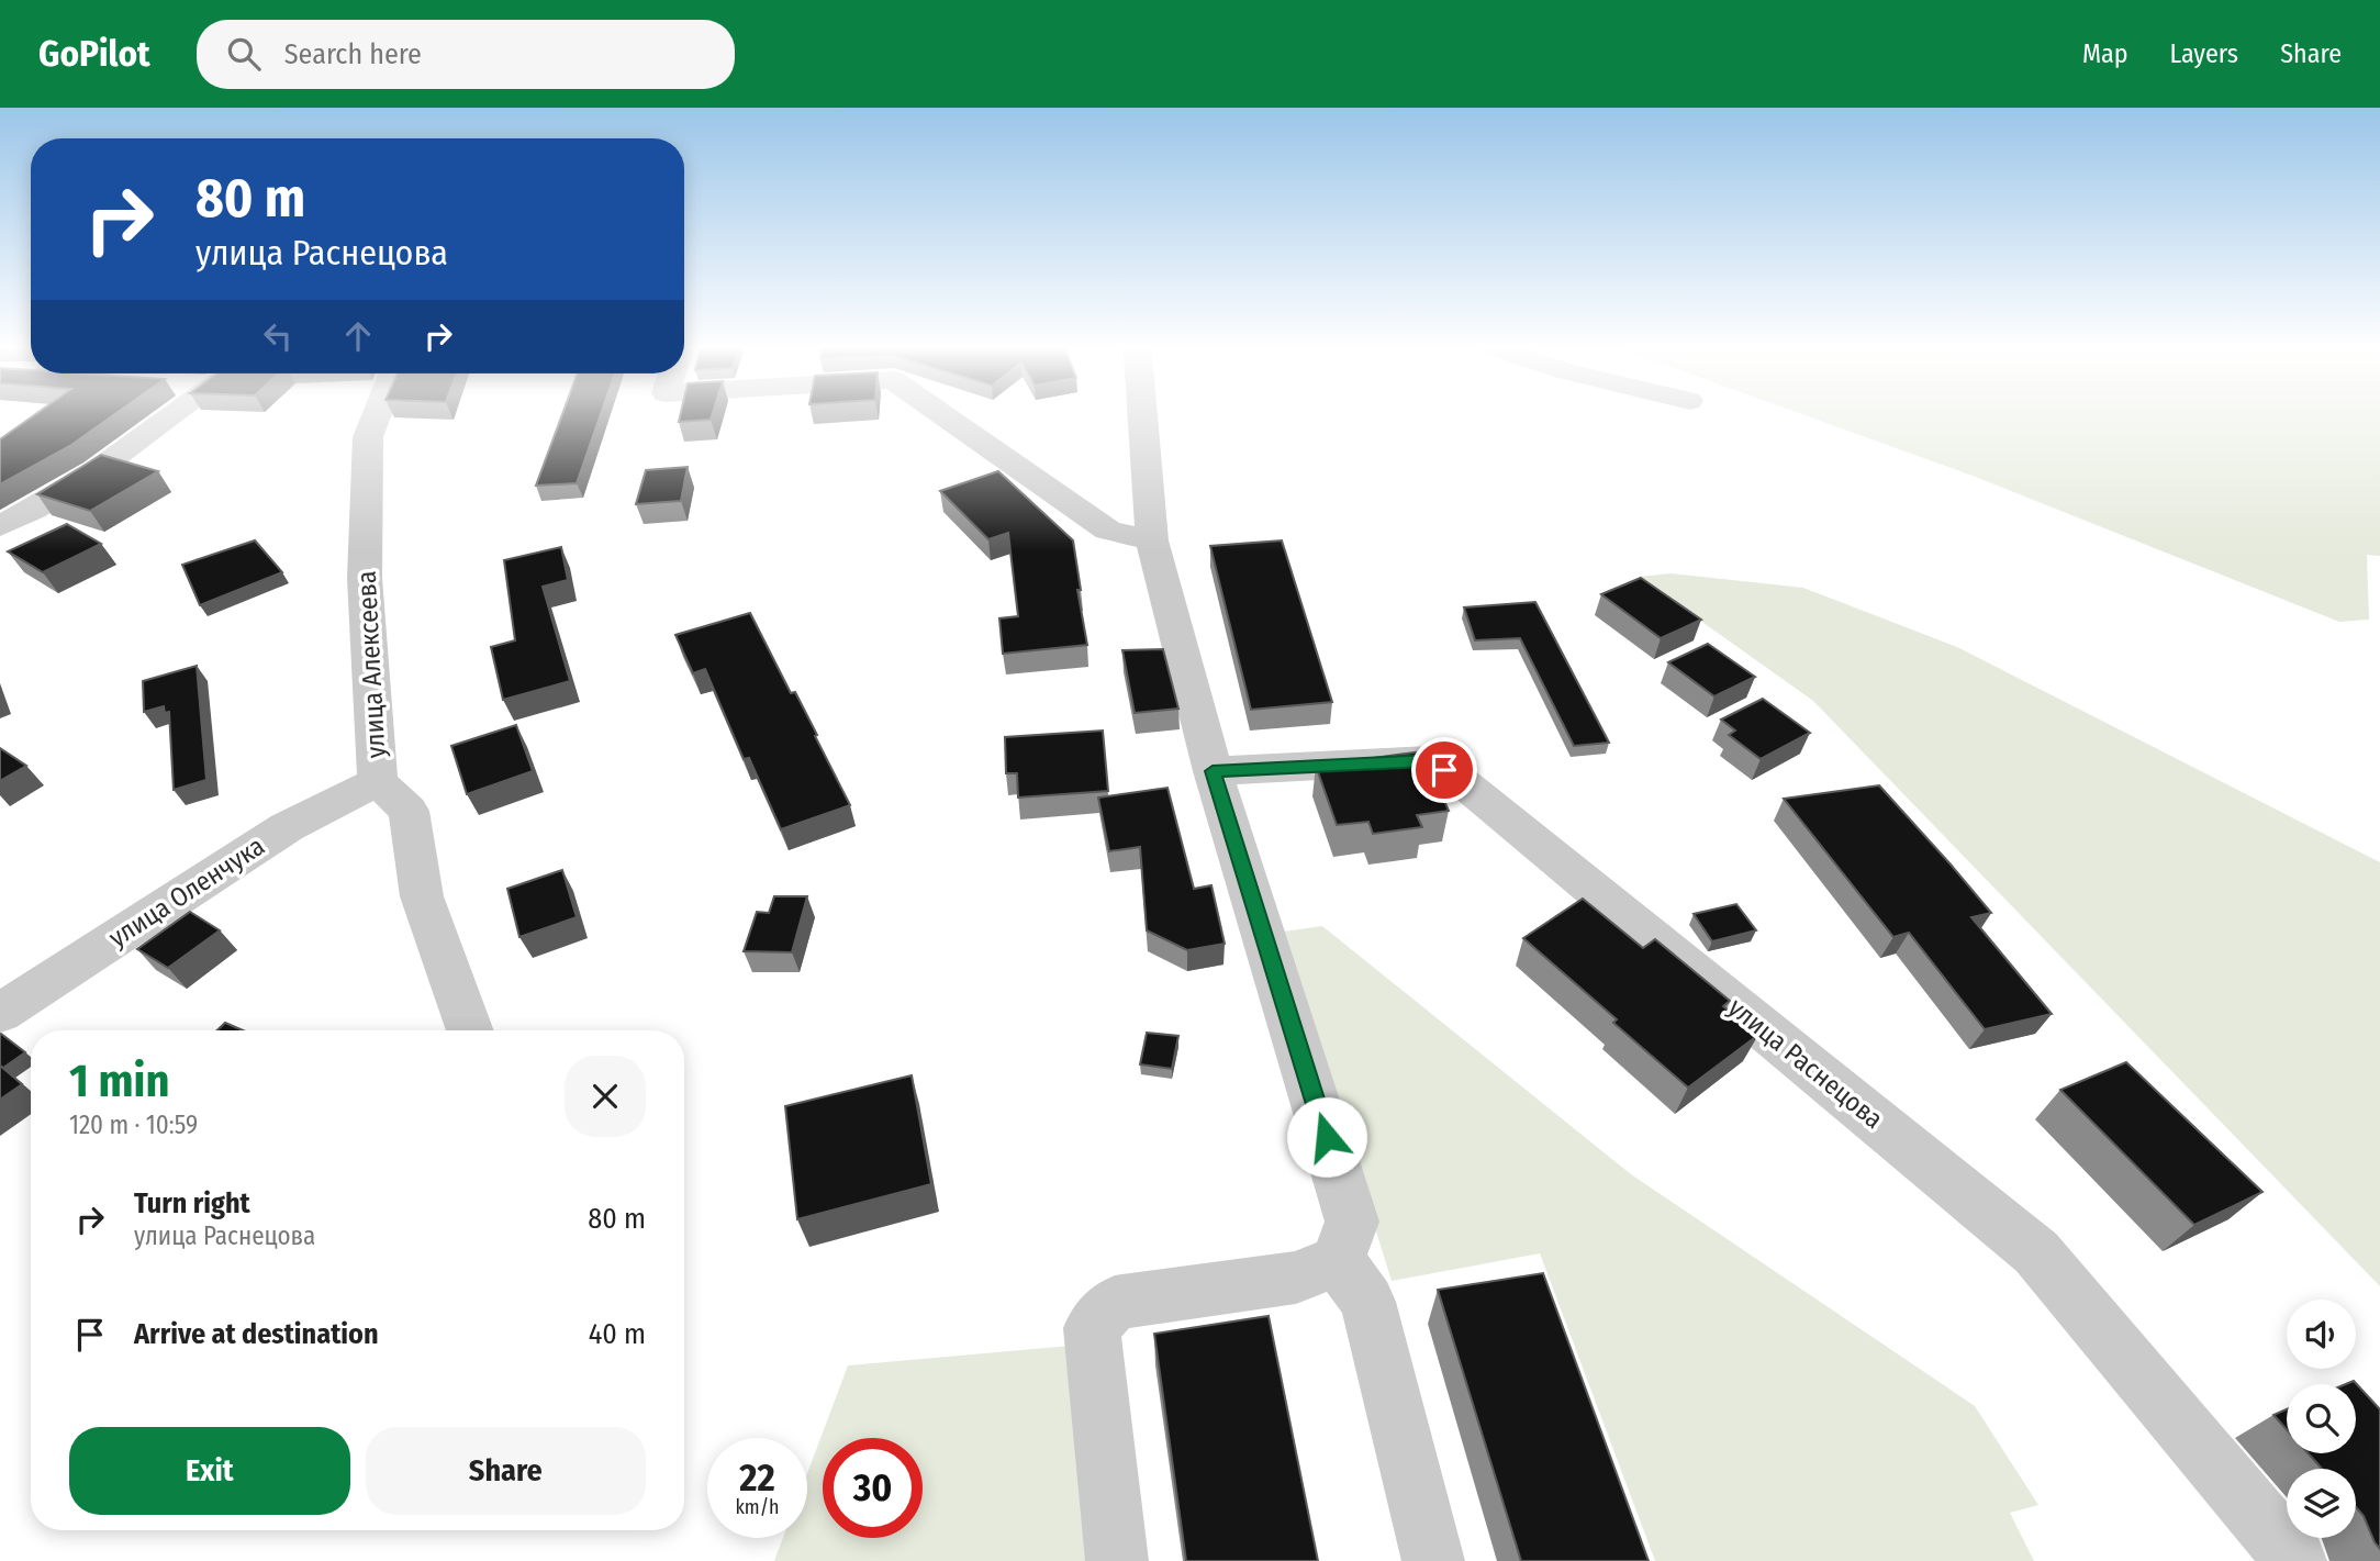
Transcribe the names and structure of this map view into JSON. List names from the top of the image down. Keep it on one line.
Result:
{"streets":{"street":["улица Алексеева","улица Оленчука","улица Раснецова"]},"crossings":[["улица Алексеева","улица Оленчука"]],"page":{"header":"GoPilot","search":"Search here","nav":["Map","Layers","Share"],"turn":["80 m","улица Раснецова"],"heading":["1 min","120 m · 10:59"],"list":[{"name":"Turn right","note":"улица Раснецова","value":"80 m"},{"name":"Arrive at destination","value":"40 m"}],"buttons":["Exit","Share"],"speed":"22 km/h","limit":"30"}}
